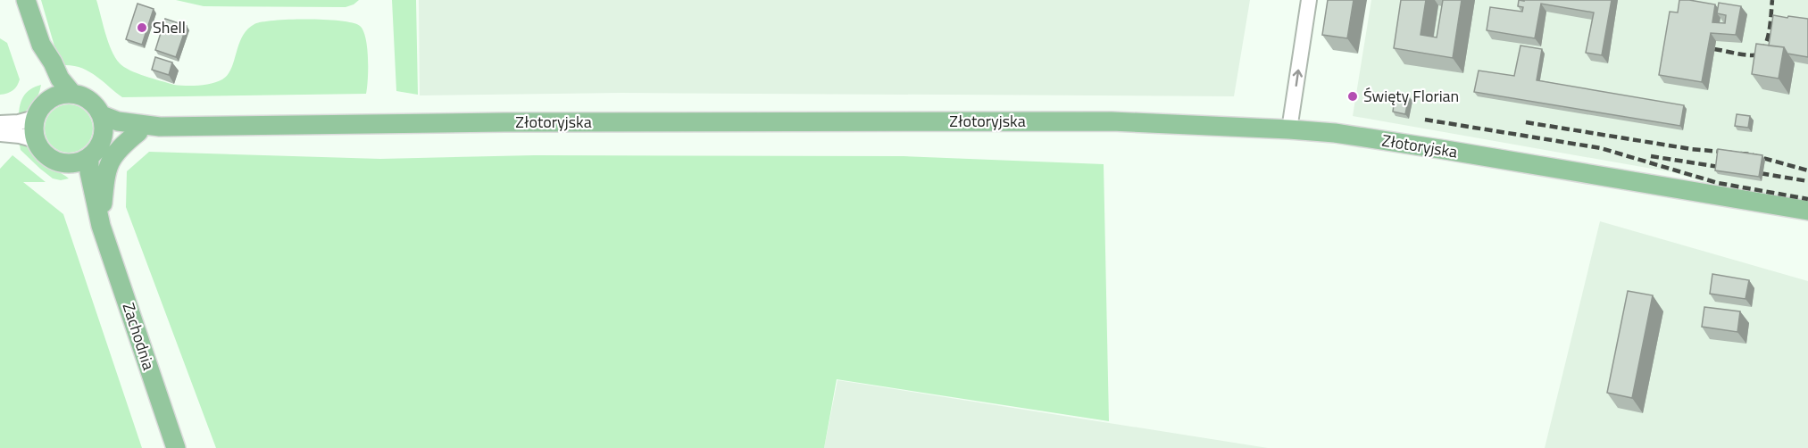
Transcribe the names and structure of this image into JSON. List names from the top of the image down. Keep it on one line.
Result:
{"streets":{"main road":["Złotoryjska","Zachodnia"]},"crossings":[["Złotoryjska","Zachodnia"]],"places":["Shell","Święty Florian"]}
